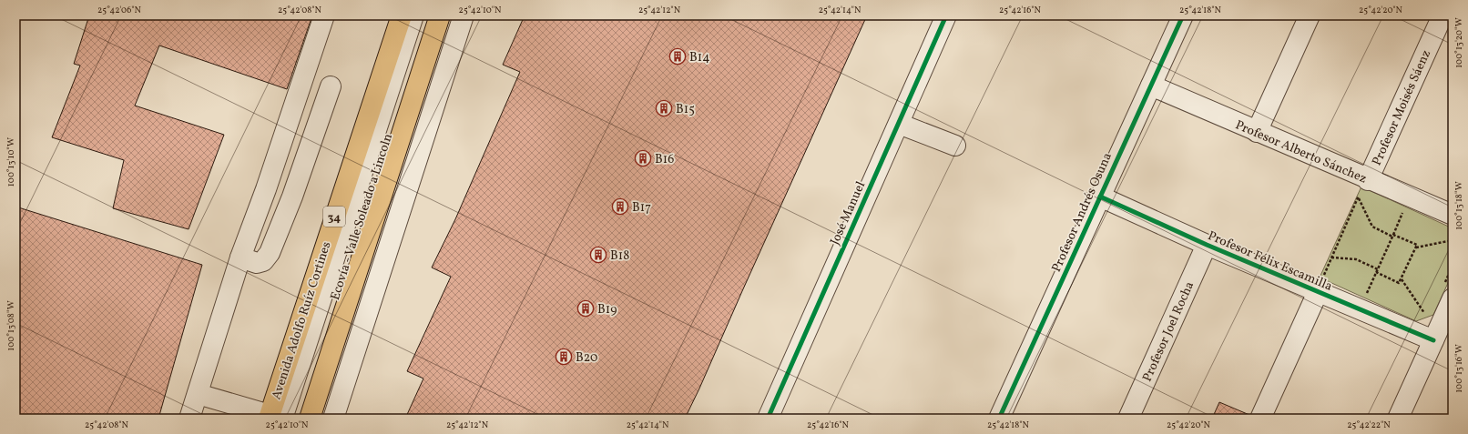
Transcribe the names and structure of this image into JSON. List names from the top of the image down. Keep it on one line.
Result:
{"streets":{"main road":["34","Avenida Adolfo Ruíz Cortines"],"street":["Profesor Moisés Sáenz","Profesor Alberto Sánchez","Profesor Andrés Osuna","José Manuel","Ecovía - Valle Soleado a Lincoln","Profesor Félix Escamilla","Profesor Joel Rocha"]},"crossings":[["Profesor Moisés Sáenz","Profesor Alberto Sánchez"],["Profesor Alberto Sánchez","Profesor Andrés Osuna"],["Profesor Andrés Osuna","Profesor Félix Escamilla"],["Profesor Félix Escamilla","Profesor Joel Rocha"]],"places":{"building":["B14","B15","B16","B17","B18","B19","B20"]},"coordinates":["25°42'06\"N","25°42'08\"N","25°42'10\"N","25°42'12\"N","25°42'14\"N","25°42'16\"N","25°42'18\"N","25°42'20\"N","100°13'20\"W","100°13'10\"W","100°13'18\"W","100°13'08\"W","100°13'16\"W","25°42'22\"N"]}
